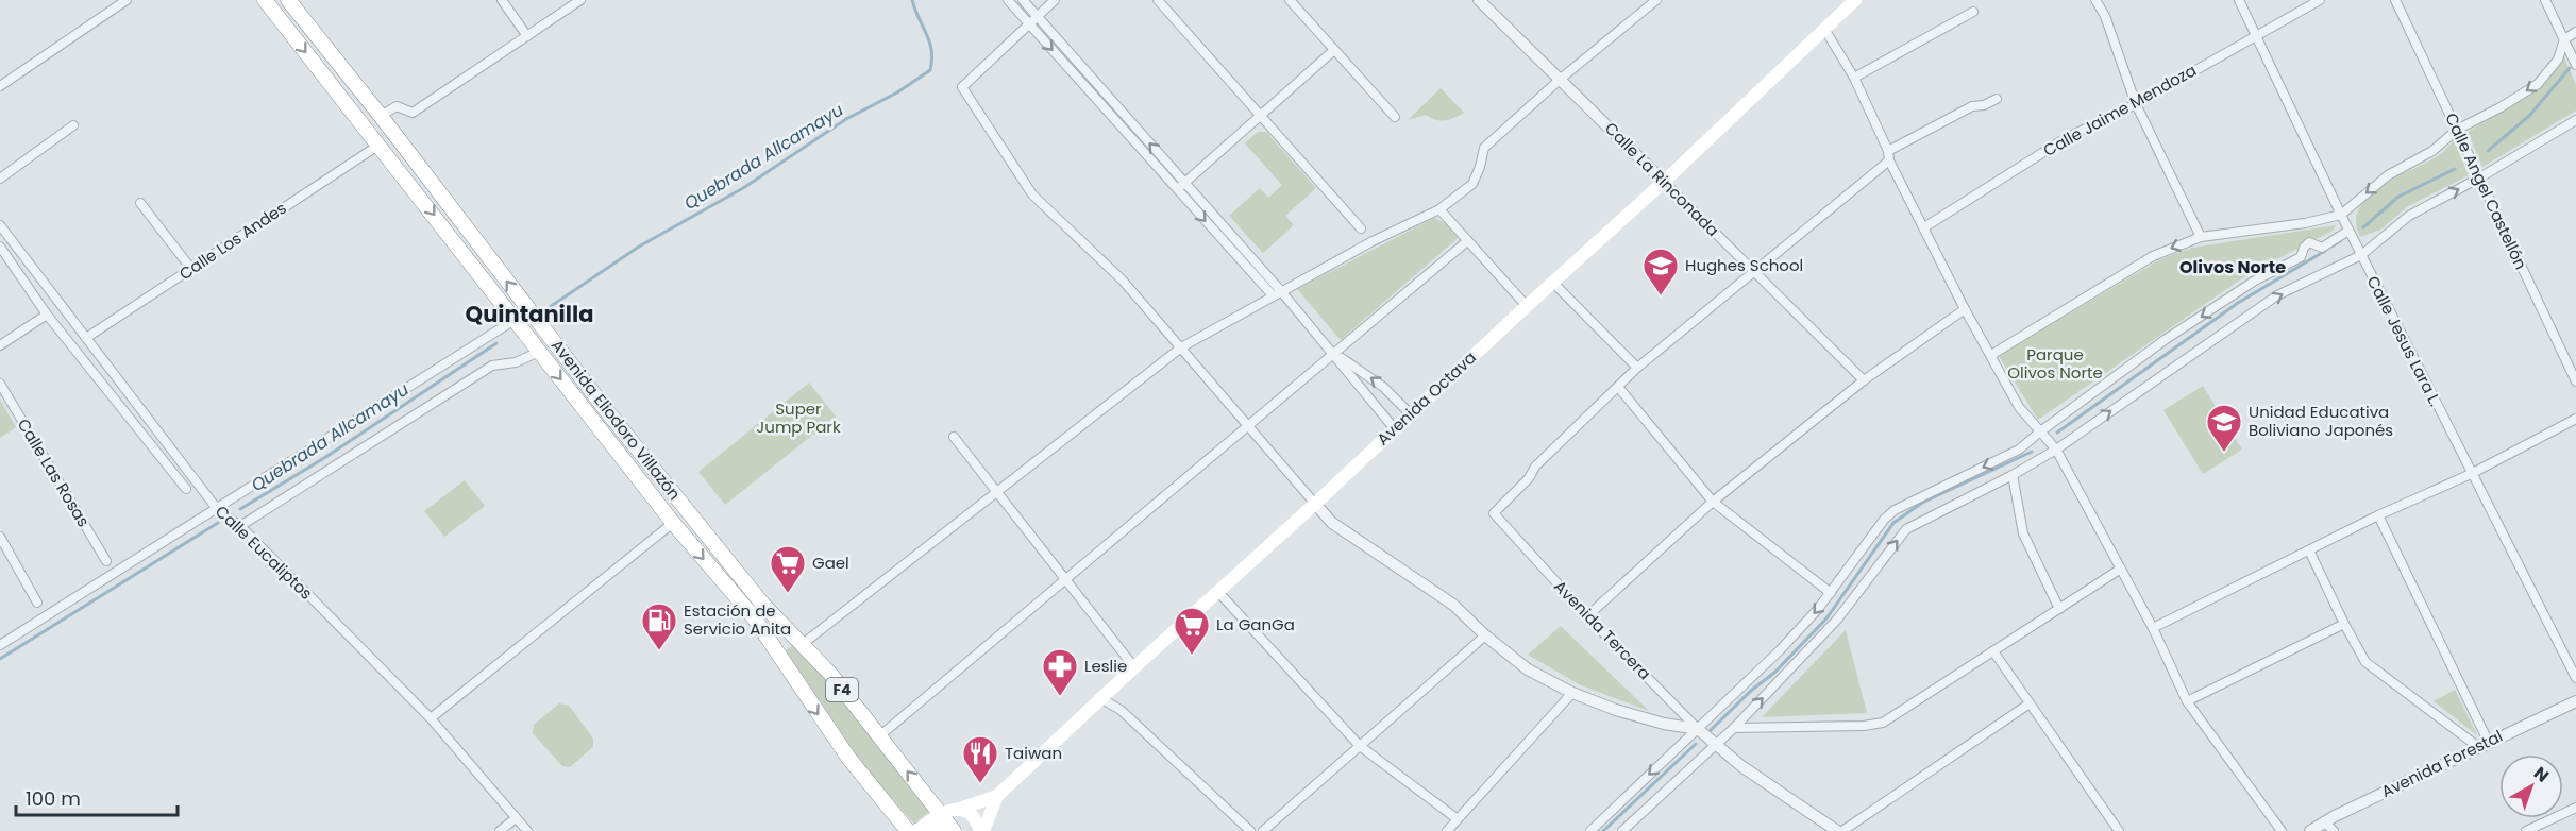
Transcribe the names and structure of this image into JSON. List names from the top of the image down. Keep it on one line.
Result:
{"streets":{"highway":["Avenida Eliodoro Villazón","F4"],"main road":["Avenida Octava"],"street":["Calle Jaime Mendoza","Calle La Rinconada","Calle Angel Castellón","Calle Los Andes","Calle Jesus Lara L.","Calle Las Rosas","Calle Eucaliptos","Avenida Tercera","Avenida Forestal"]},"crossings":[["Calle Jaime Mendoza","Calle Jesus Lara L."],["Calle La Rinconada","Avenida Octava"],["Calle Los Andes","Avenida Eliodoro Villazón"],["Calle Los Andes","Calle Eucaliptos"],["Avenida Octava","Avenida Eliodoro Villazón"]],"districts":["Olivos Norte","Quintanilla"],"water":["Quebrada Allcamayu"],"parks":["Parque Olivos Norte","Super Jump Park"],"places":{"school or university":["Hughes School","Unidad Educativa Boliviano Japonés"],"supermarket":["Gael","La GanGa"],"fuel station":["Estación de Servicio Anita"],"pharmacy":["Leslie"],"restaurant":["Taiwan"]},"scale_bar":"100 m","north":"top right"}
